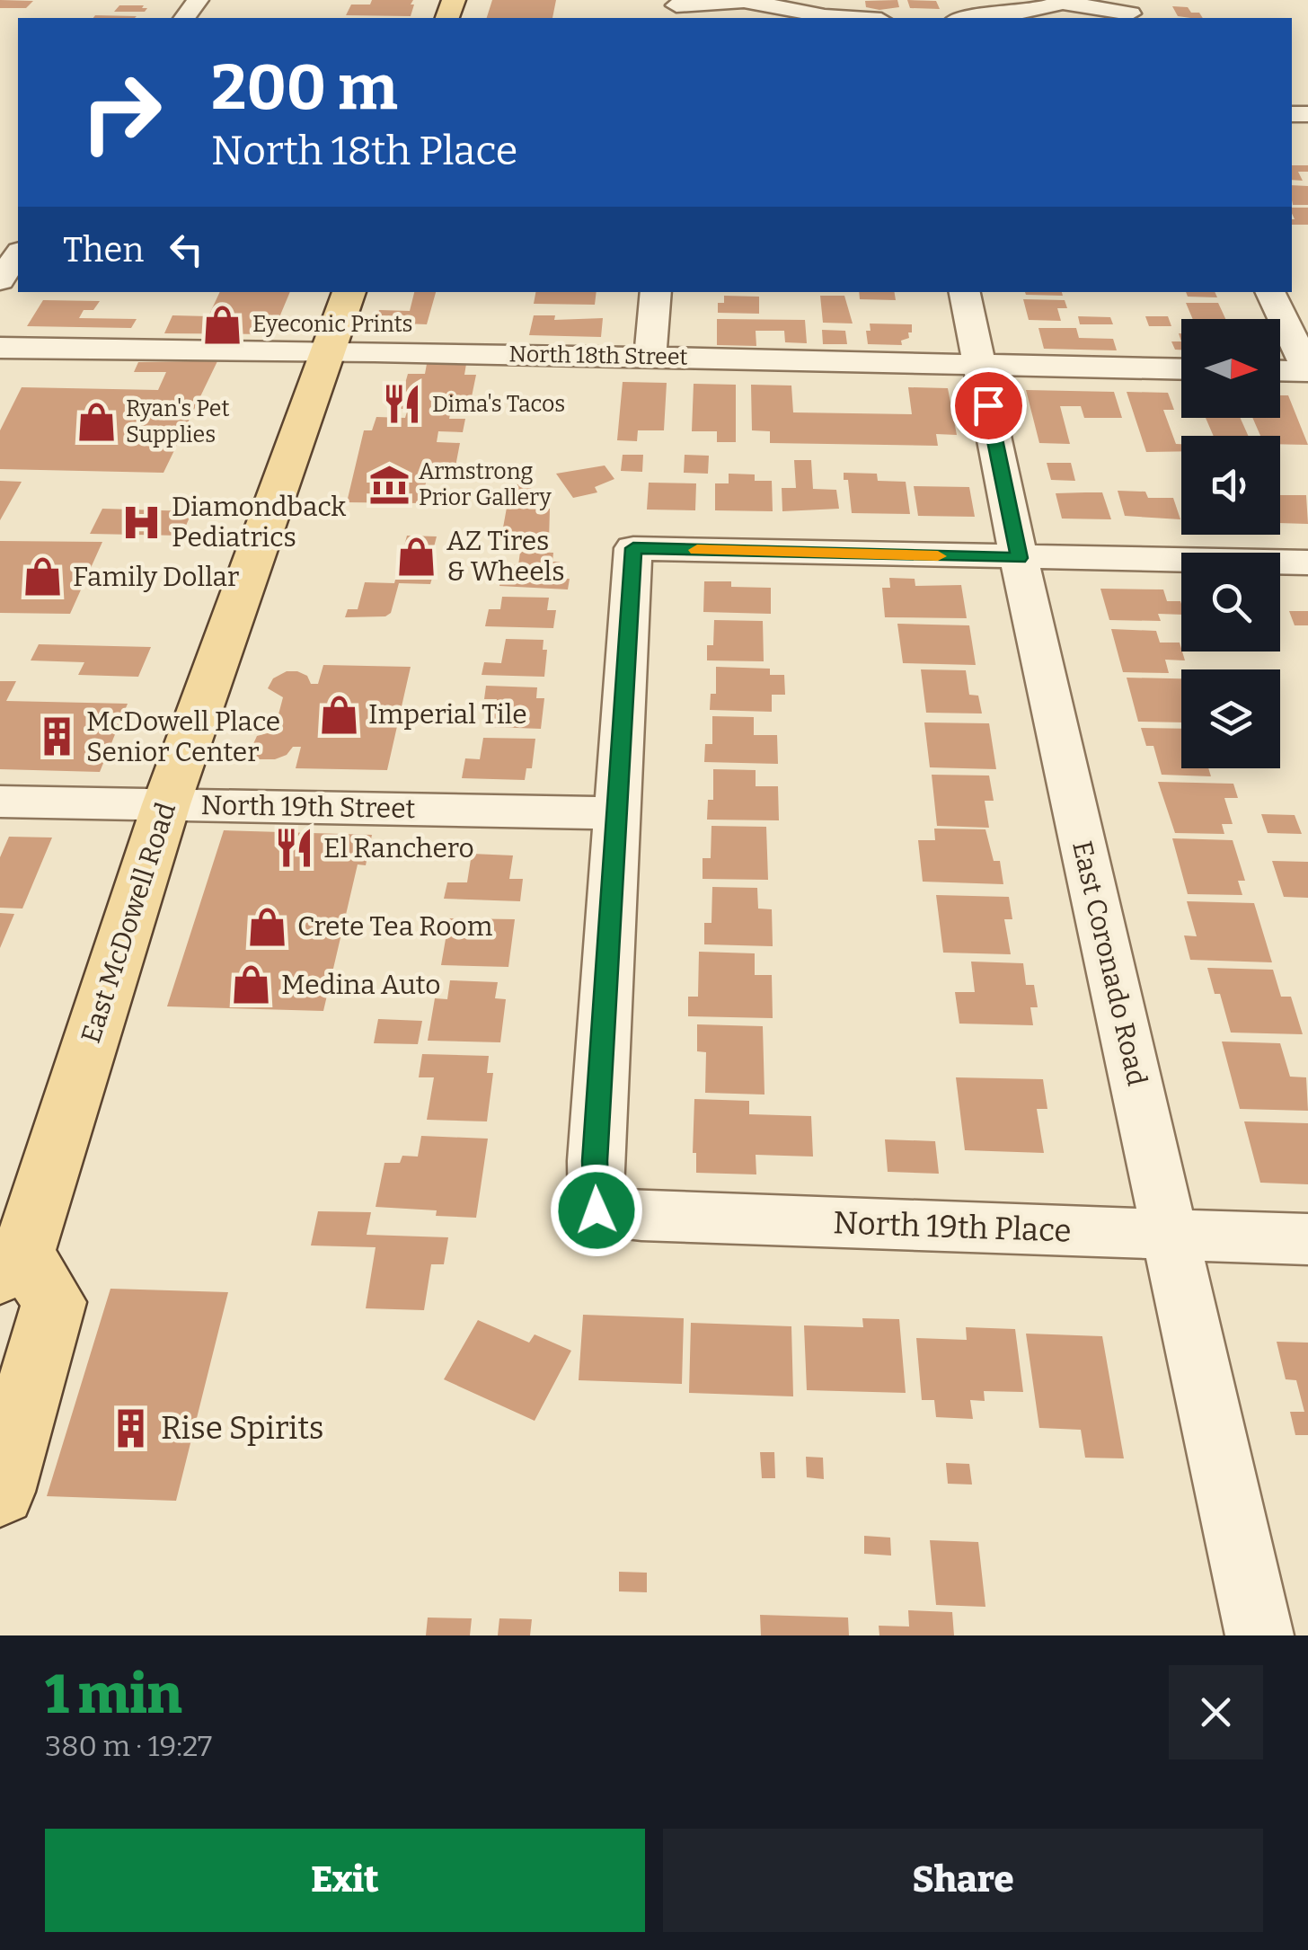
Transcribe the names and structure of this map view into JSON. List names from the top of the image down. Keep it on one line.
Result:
{"streets":{"main road":["East McDowell Road"],"street":["North 18th Street","North 19th Street","East Coronado Road","North 19th Place"]},"crossings":[["North 18th Street","East McDowell Road"],["North 18th Street","East Coronado Road"],["North 19th Street","East McDowell Road"],["North 19th Street","North 19th Place"],["East Coronado Road","North 19th Place"]],"places":{"shop":["Eyeconic Prints","Ryan's Pet Supplies","AZ Tires & Wheels","Family Dollar","Imperial Tile","Crete Tea Room","Medina Auto"],"restaurant":["Dima's Tacos","El Ranchero"],"museum":["Armstrong Prior Gallery"],"hospital":["Diamondback Pediatrics"],"building":["McDowell Place Senior Center","Rise Spirits"]},"north":"right","page":{"turn":["200 m","North 18th Place"],"then":"Then","heading":["1 min","380 m · 19:27"],"buttons":["Exit","Share"]}}
